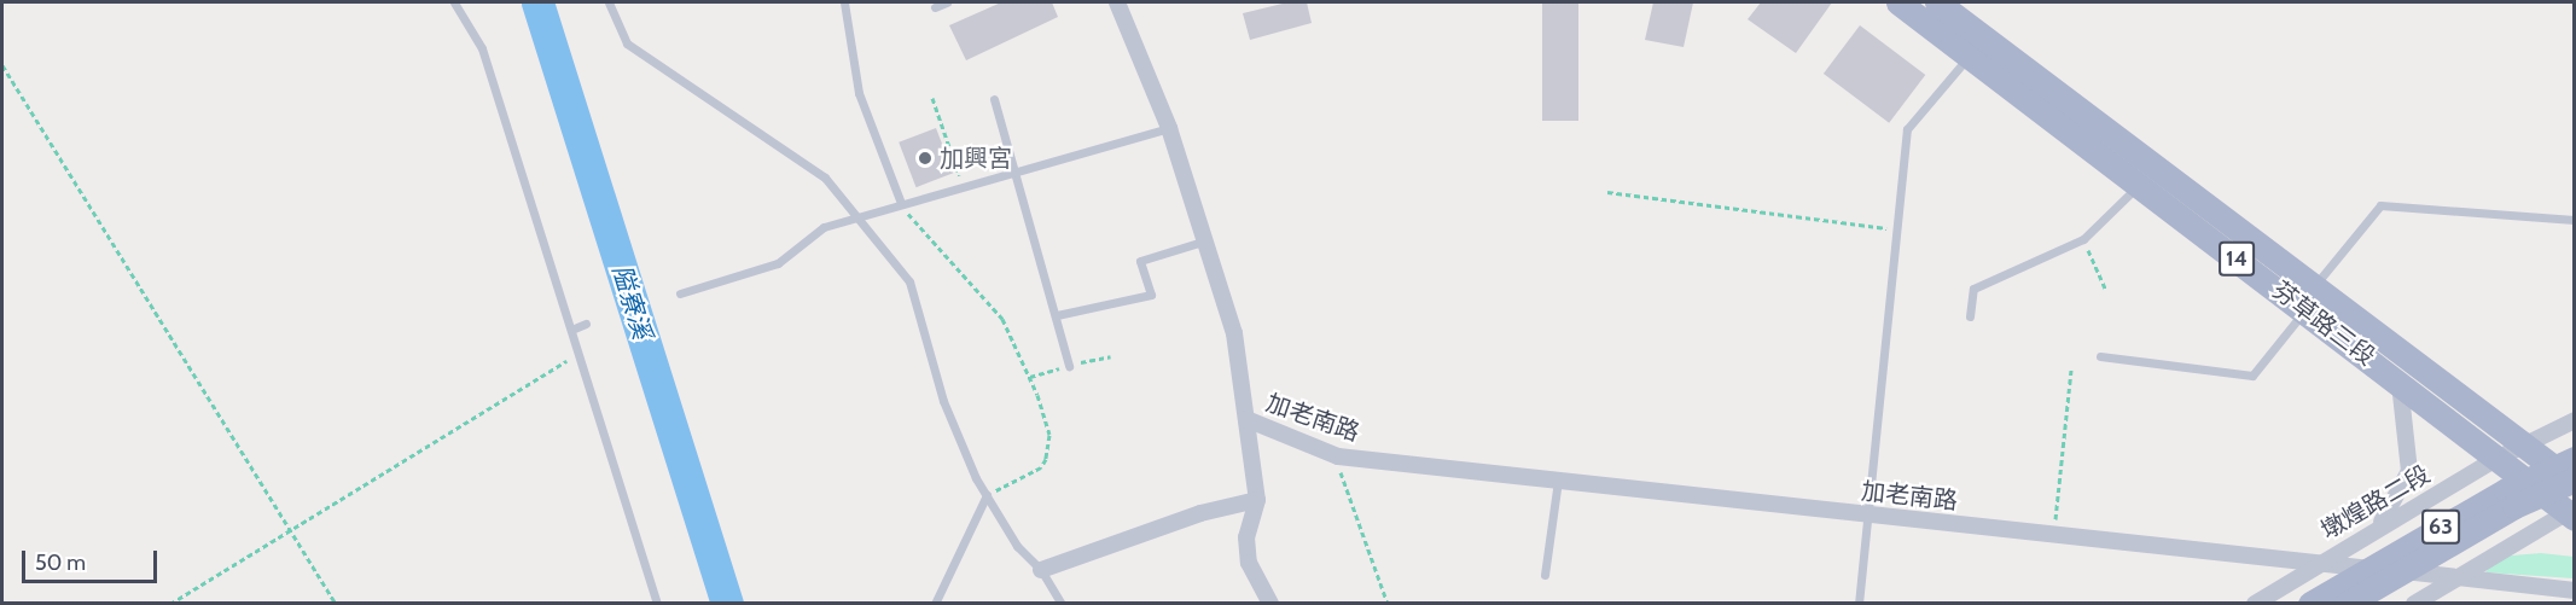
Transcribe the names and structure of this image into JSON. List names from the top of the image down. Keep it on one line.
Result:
{"streets":{"main road":["14","芬草路三段","63"],"street":["加老南路","墩煌路二段"]},"crossings":[["芬草路三段","墩煌路二段"],["芬草路三段","63"],["加老南路","墩煌路二段"]],"water":["隘寮溪"],"places":["加興宮"],"scale_bar":"50 m"}
